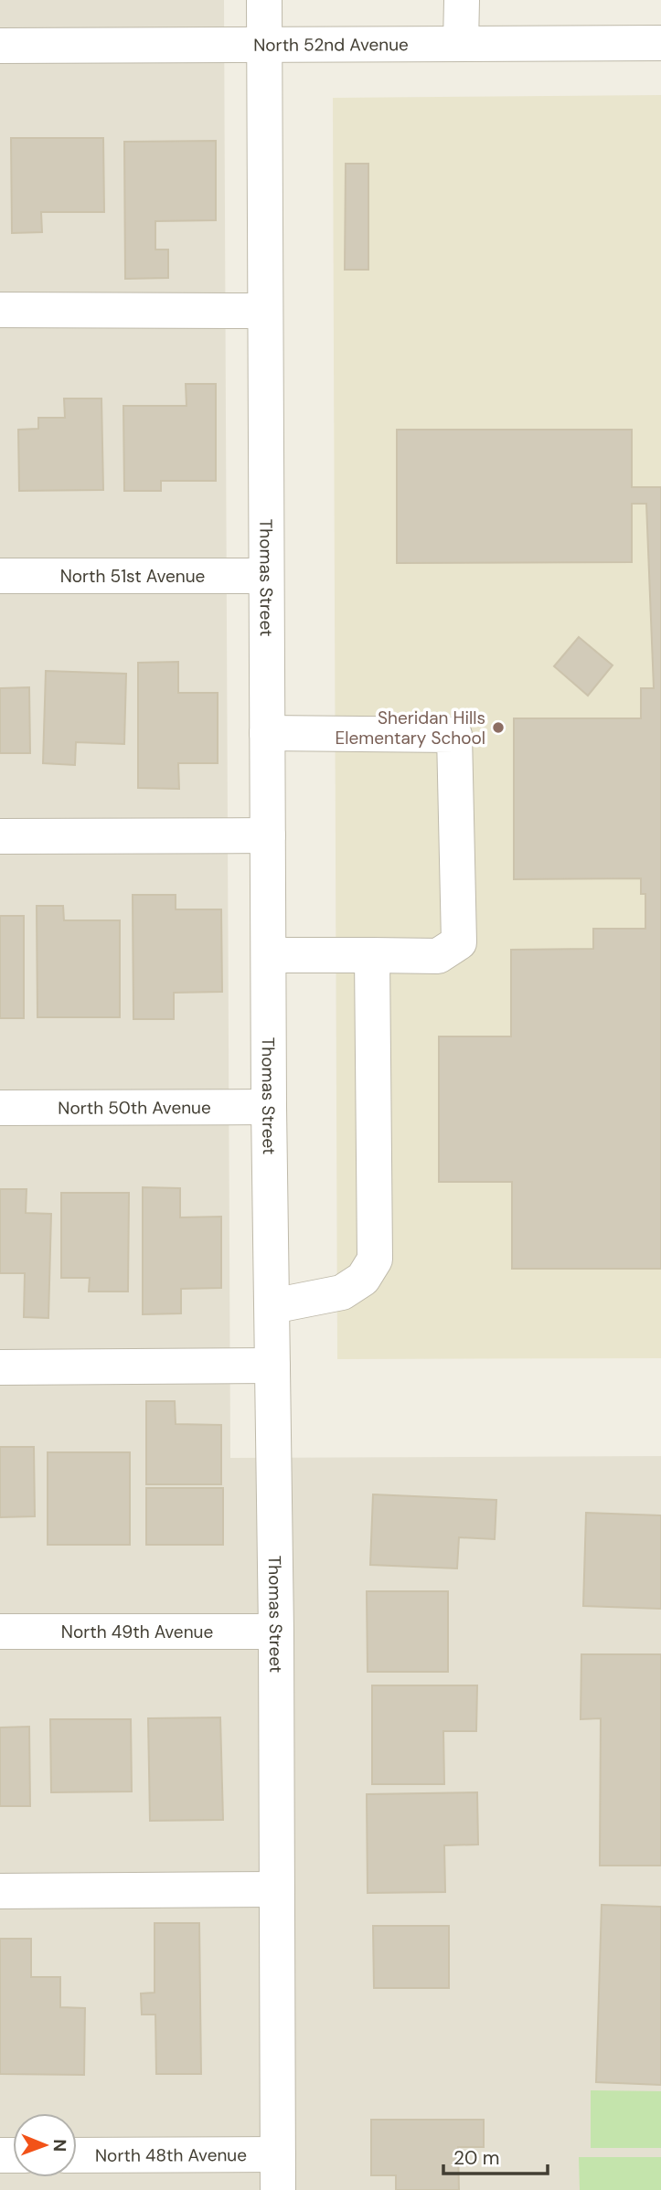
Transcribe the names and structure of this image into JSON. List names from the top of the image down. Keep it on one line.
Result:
{"streets":{"street":["North 52nd Avenue","North 51st Avenue","Thomas Street","North 50th Avenue","North 49th Avenue","North 48th Avenue"]},"crossings":[["North 52nd Avenue","Thomas Street"],["North 51st Avenue","Thomas Street"],["Thomas Street","North 50th Avenue"],["Thomas Street","North 49th Avenue"],["Thomas Street","North 48th Avenue"]],"places":["Sheridan Hills Elementary School"],"scale_bar":"20 m","north":"right"}
